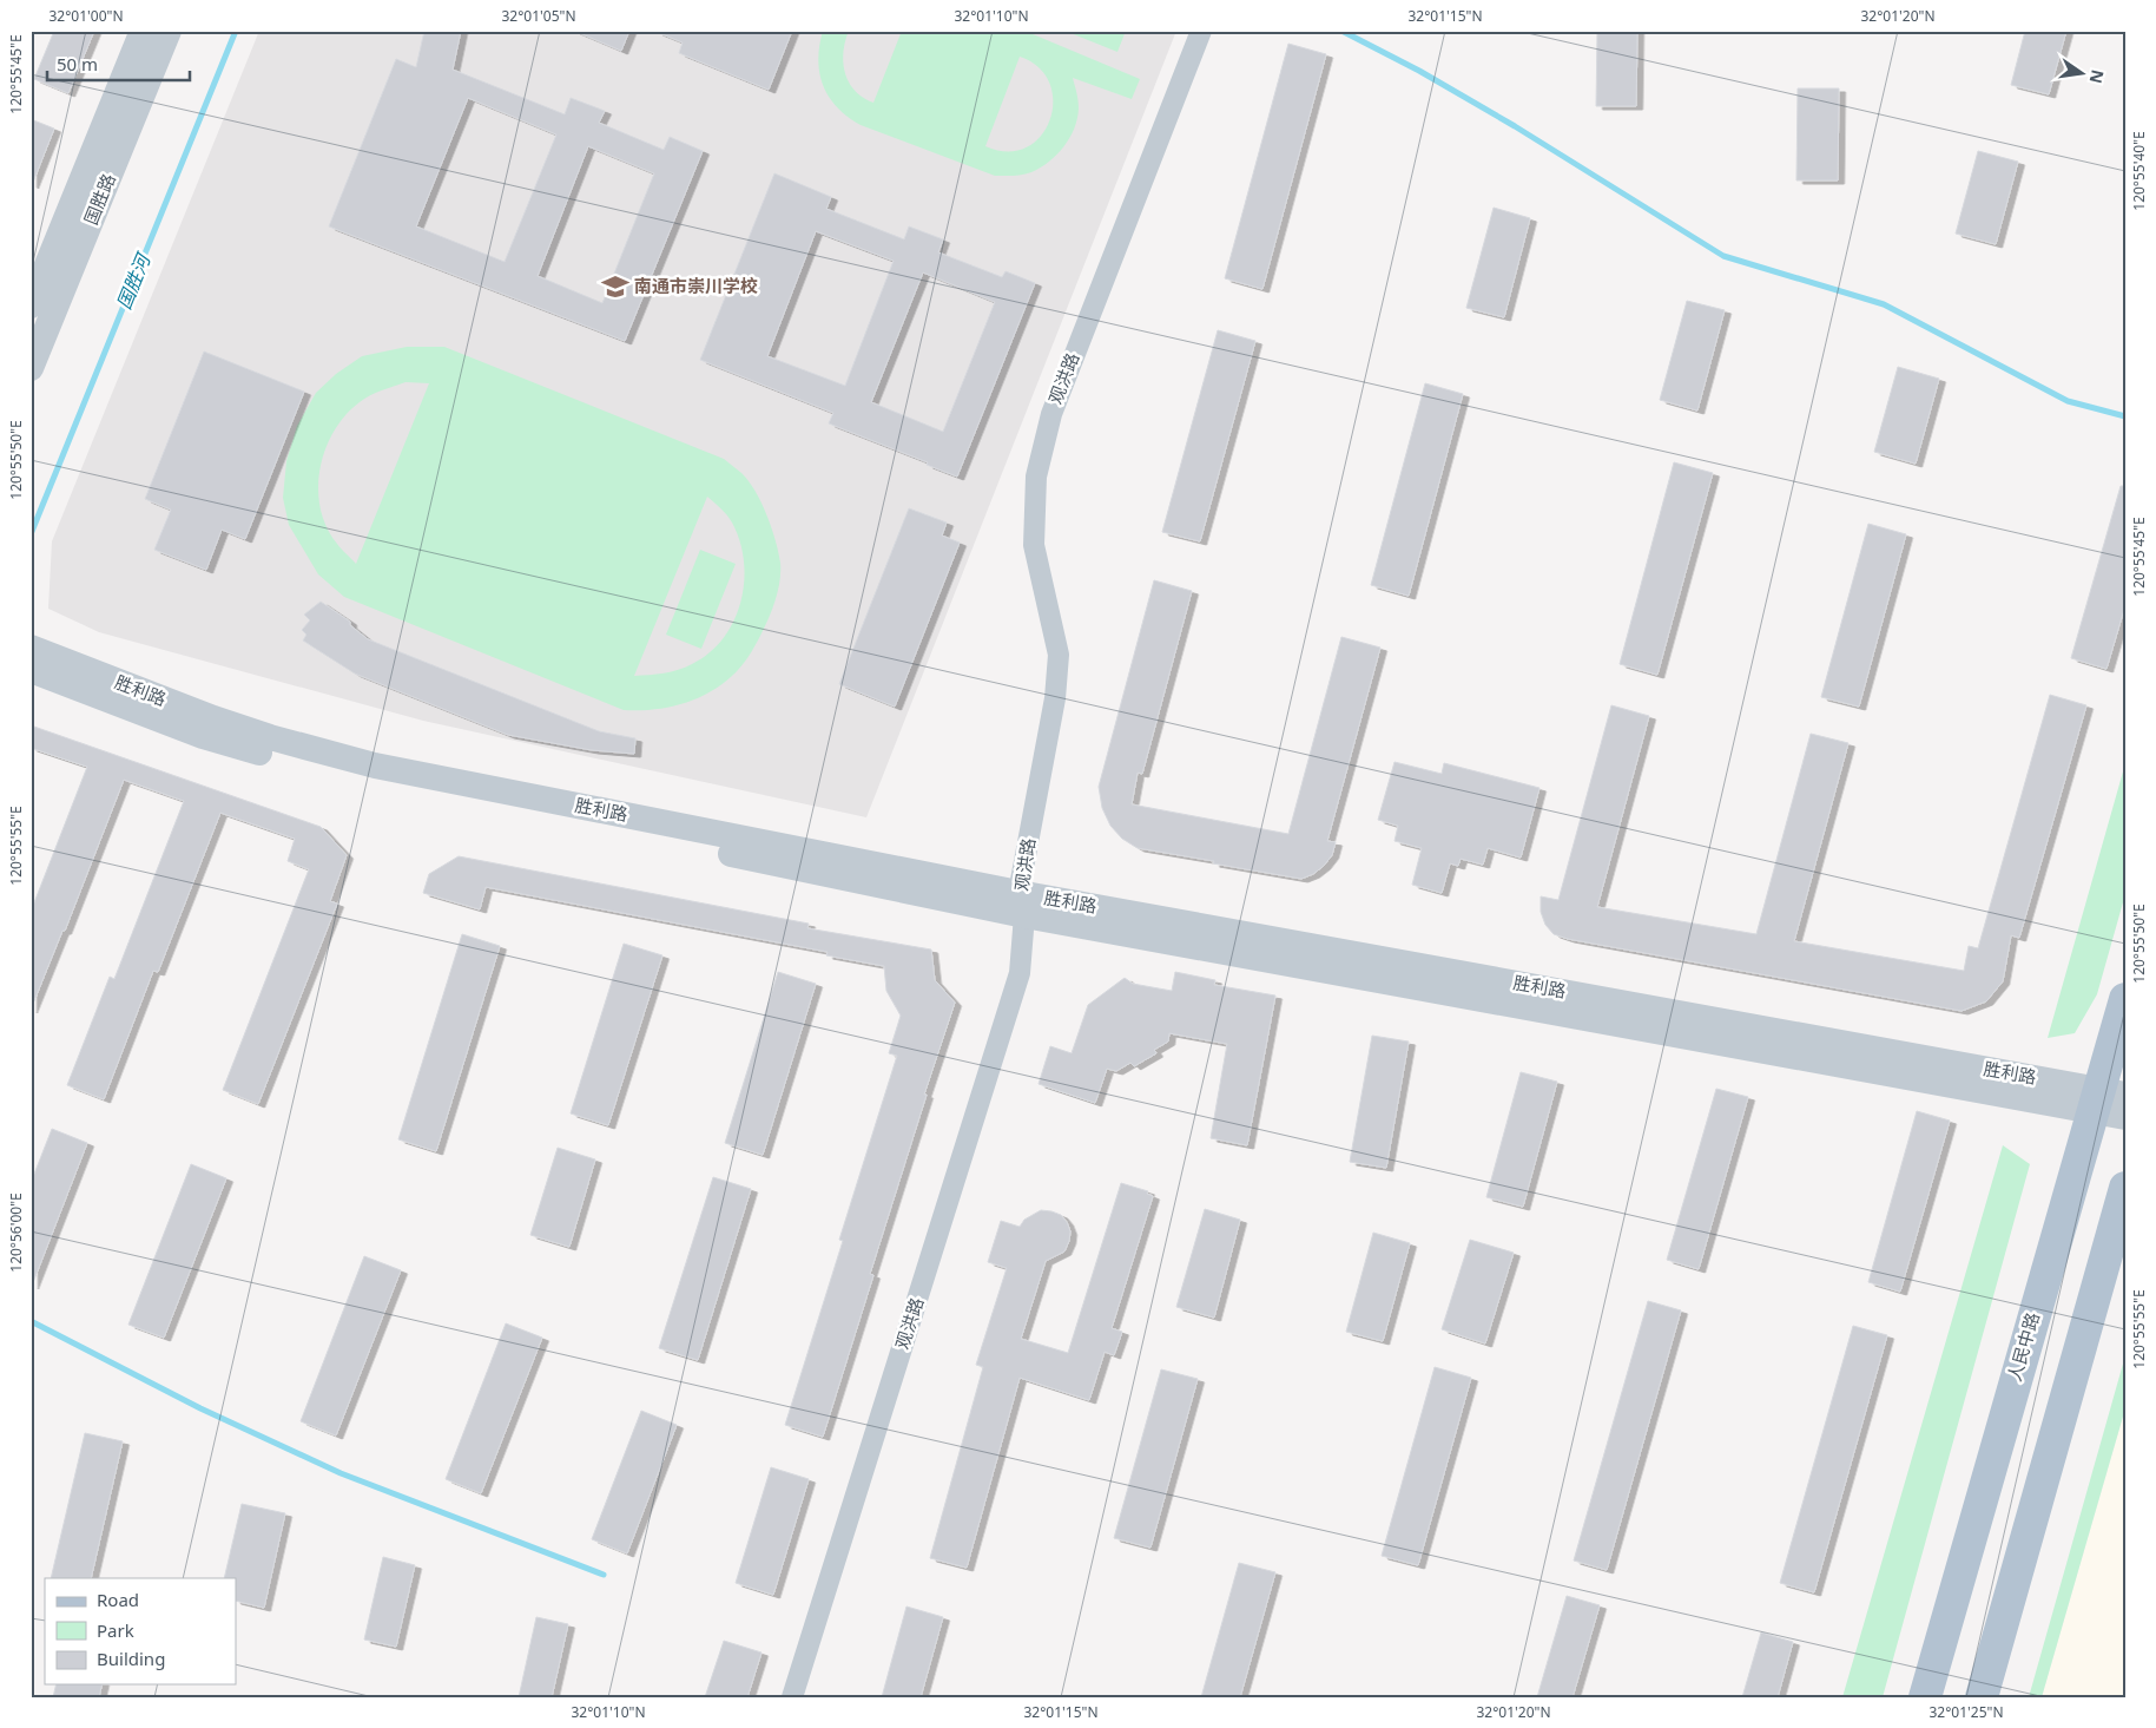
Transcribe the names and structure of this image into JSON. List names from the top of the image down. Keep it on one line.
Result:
{"streets":{"main road":["人民中路"],"street":["国胜路","观洪路","胜利路"]},"crossings":[["观洪路","胜利路"],["胜利路","人民中路"]],"water":["国胜河"],"places":{"school or university":["南通市崇川学校"]},"legend":["Road","Park","Building"],"scale_bar":"50 m","north":"right","coordinates":["32°01'00\"N","32°01'05\"N","32°01'10\"N","32°01'15\"N","32°01'20\"N","120°55'45\"E","120°55'40\"E","120°55'50\"E","120°55'55\"E","120°56'00\"E","32°01'25\"N"]}
